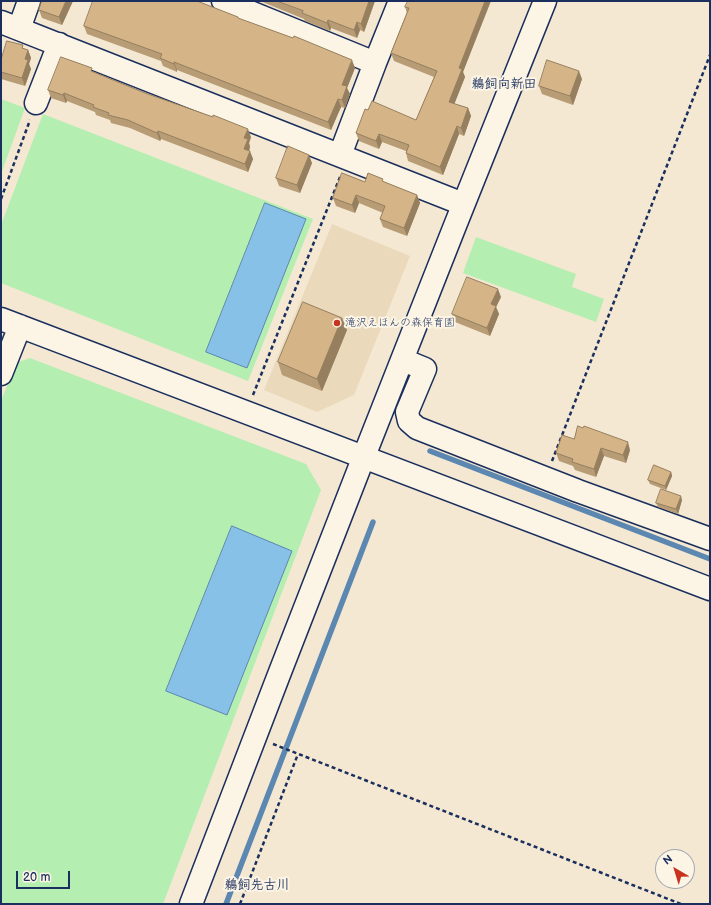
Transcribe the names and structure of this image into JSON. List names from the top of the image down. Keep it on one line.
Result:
{"districts":["鵜飼向新田","鵜飼先古川"],"places":["滝沢えほんの森保育園"],"scale_bar":"20 m","north":"top left"}
